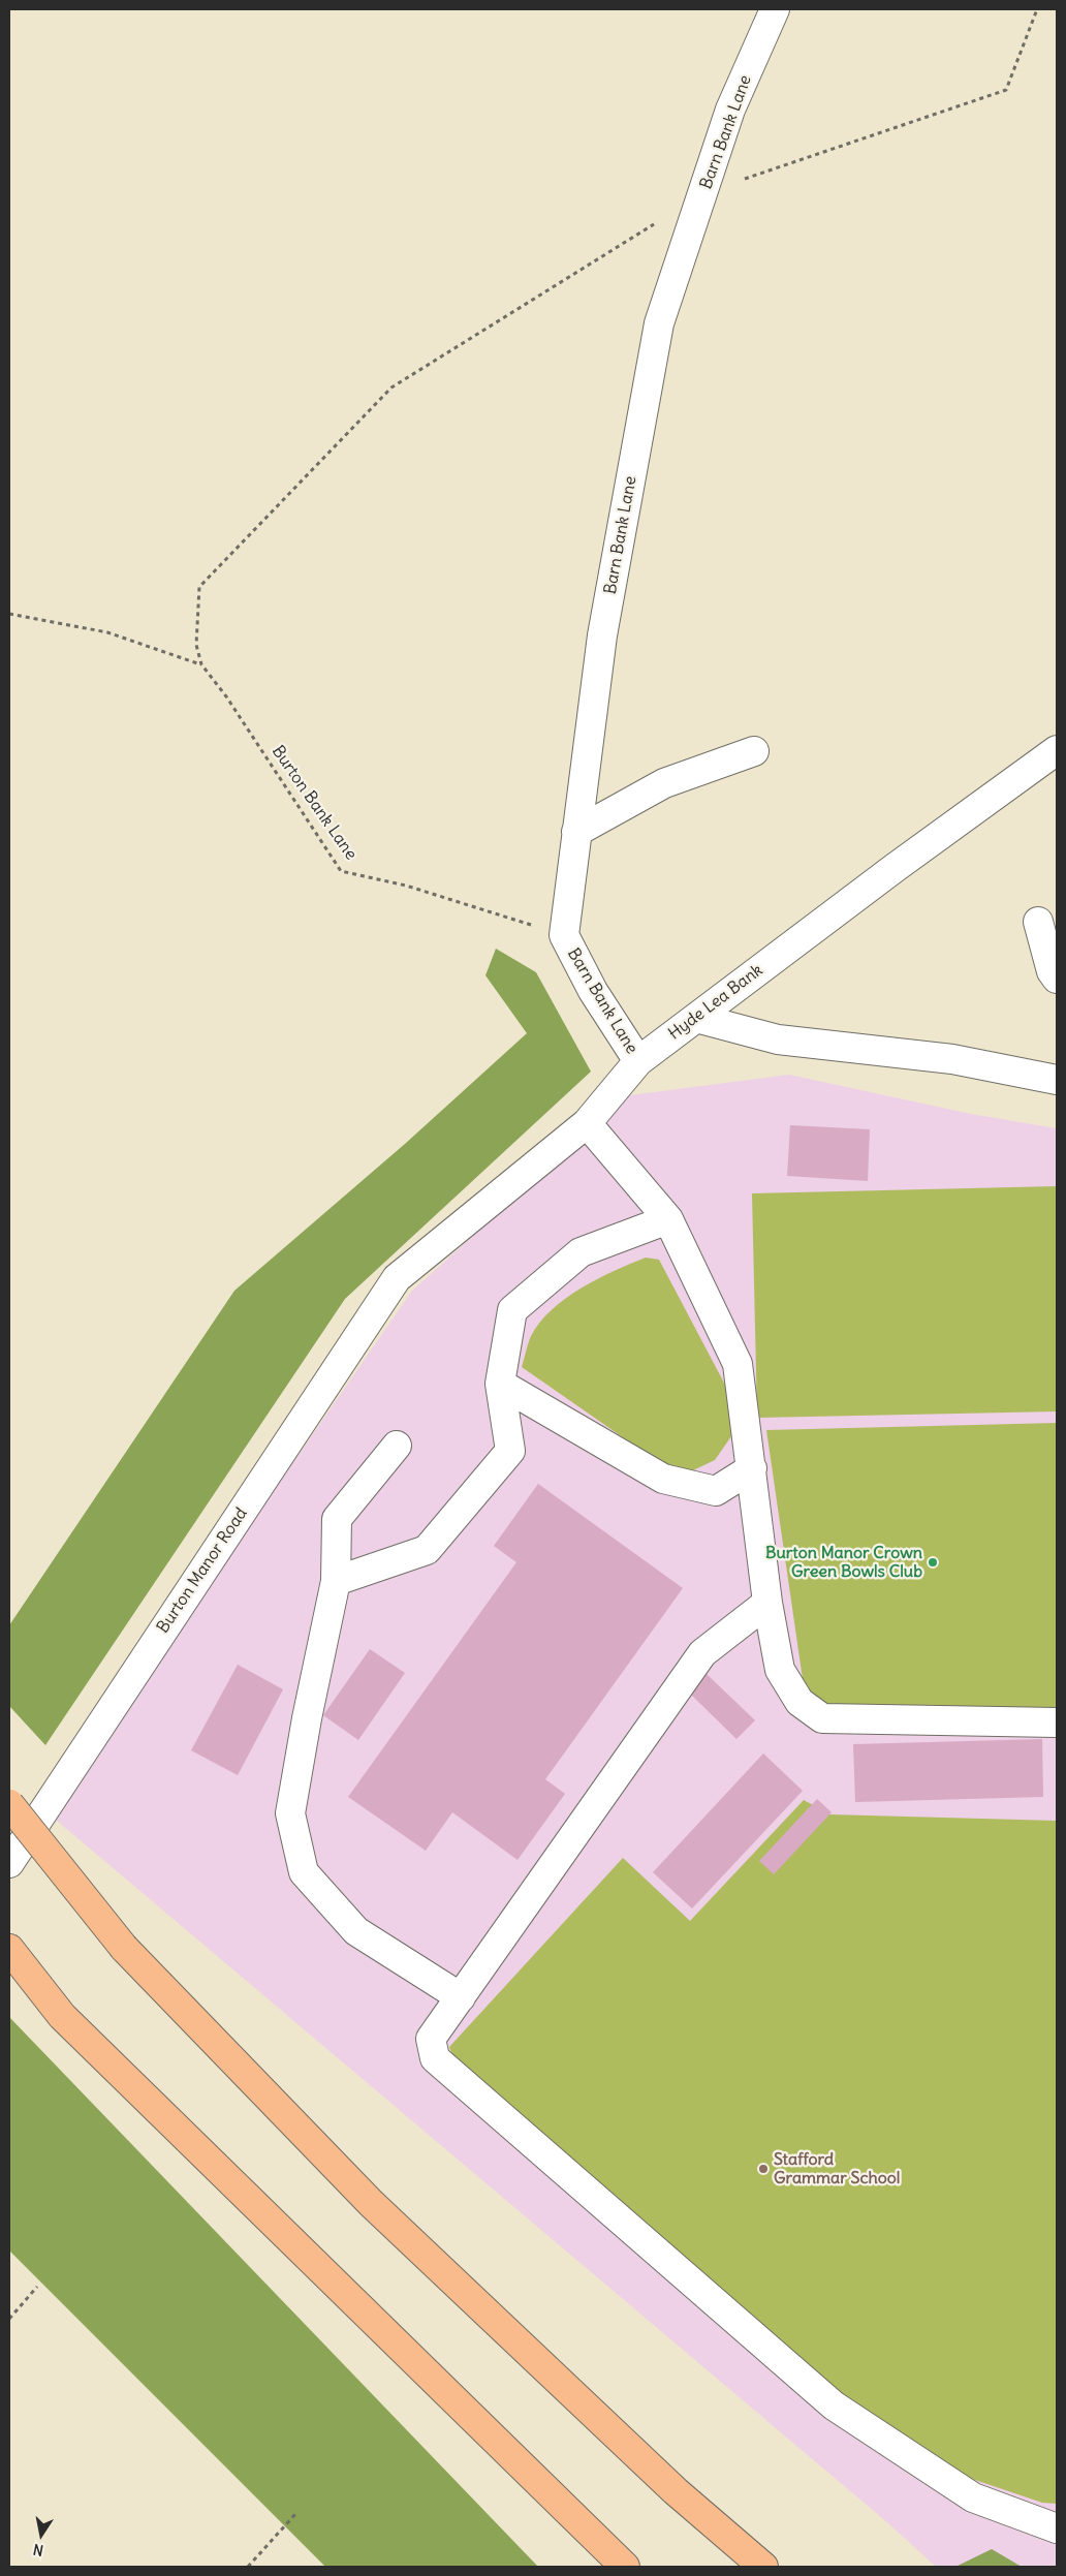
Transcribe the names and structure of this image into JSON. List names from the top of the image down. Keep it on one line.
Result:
{"streets":{"street":["Barn Bank Lane","Hyde Lea Bank","Burton Manor Road"],"path":["Burton Bank Lane"]},"crossings":[["Barn Bank Lane","Burton Bank Lane"],["Barn Bank Lane","Hyde Lea Bank"],["Hyde Lea Bank","Burton Manor Road"]],"places":["Burton Manor Crown Green Bowls Club","Stafford Grammar School"],"north":"bottom"}
